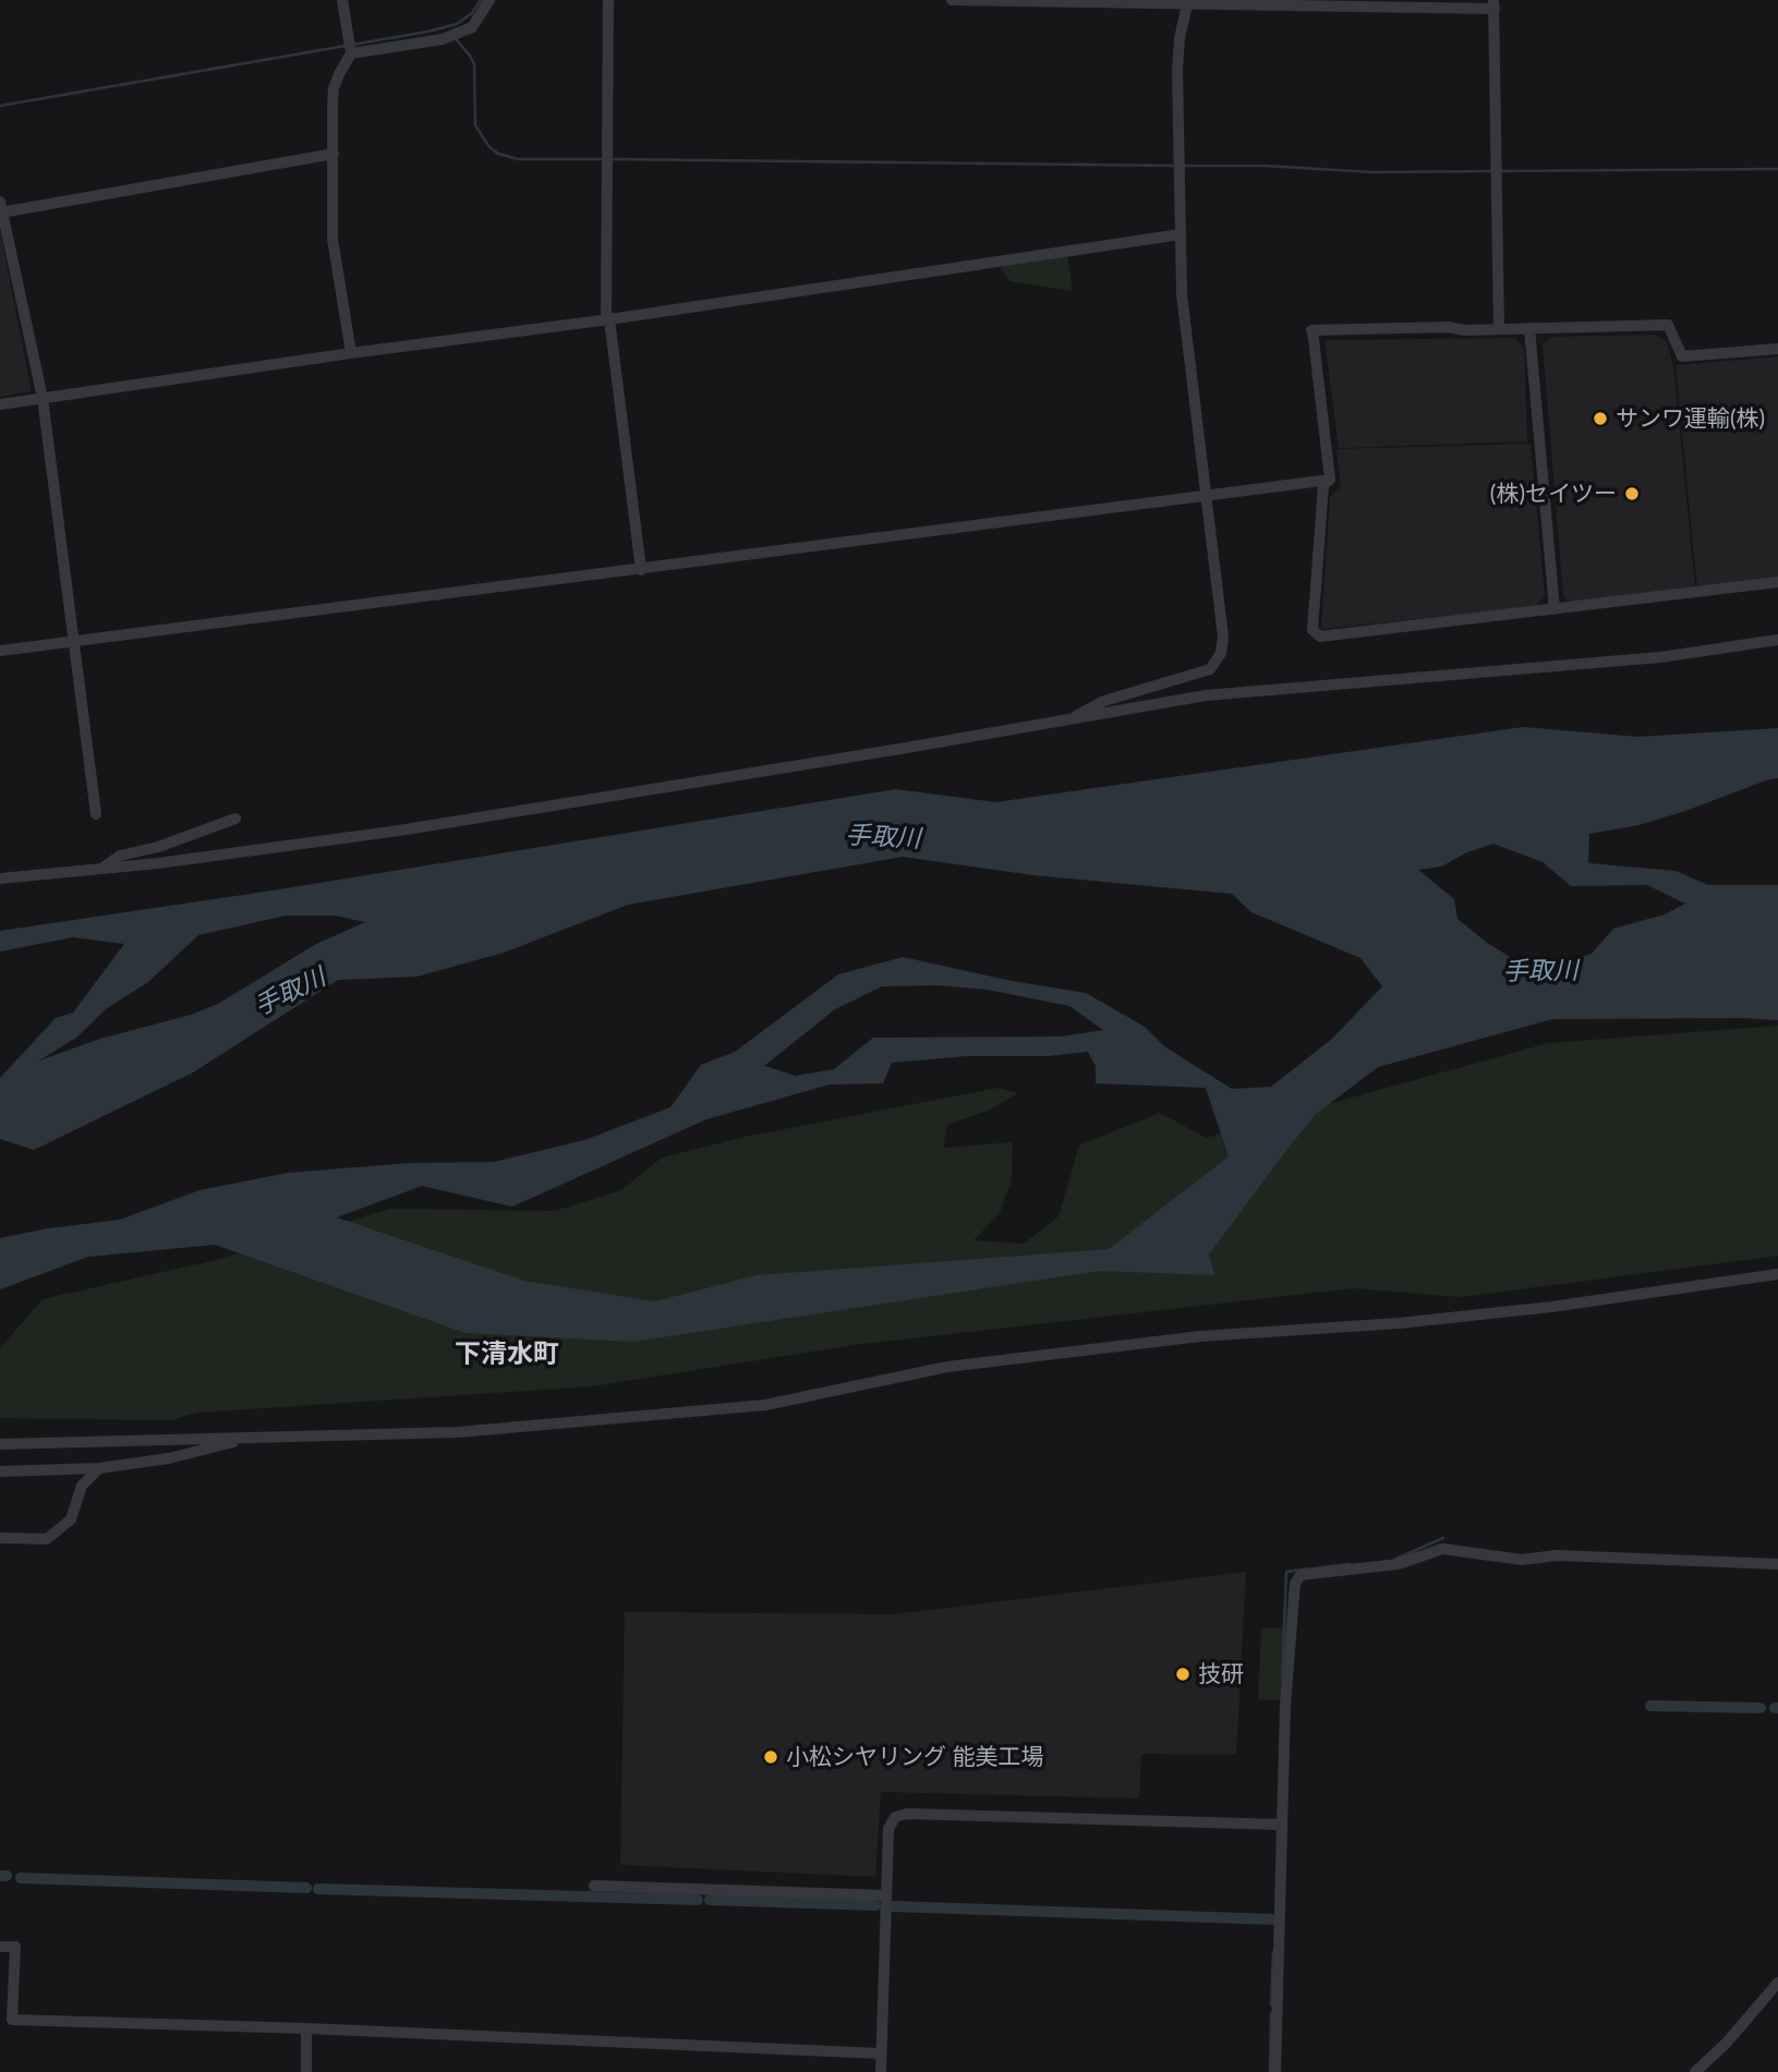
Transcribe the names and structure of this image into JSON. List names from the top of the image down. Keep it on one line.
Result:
{"districts":["下清水町"],"water":["手取川"],"places":["サンワ運輸(株)","(株)セイツー","技研","小松シヤリング 能美工場"]}
